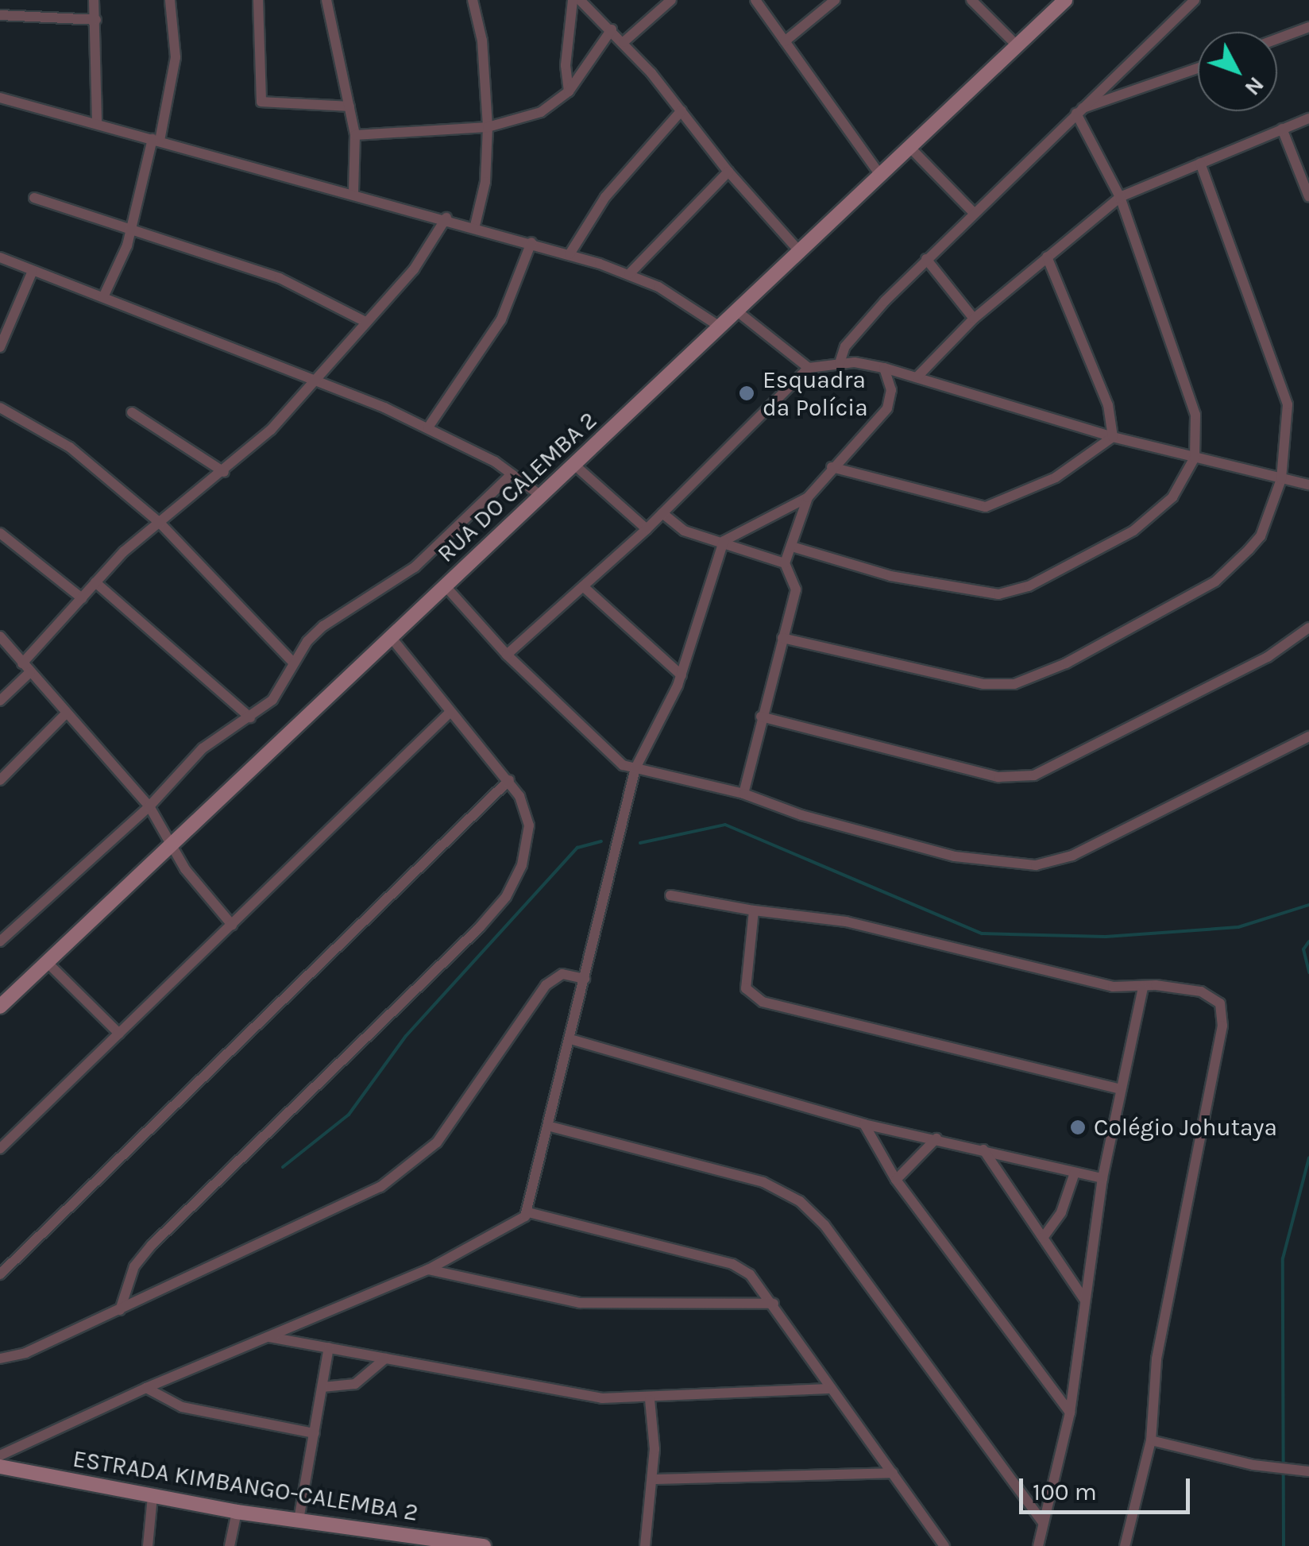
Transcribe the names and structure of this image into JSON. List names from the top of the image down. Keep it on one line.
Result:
{"streets":{"main road":["RUA DO CALEMBA 2","ESTRADA KIMBANGO-CALEMBA 2"]},"places":["Esquadra da Polícia","Colégio Johutaya"],"scale_bar":"100 m","north":"bottom right"}
